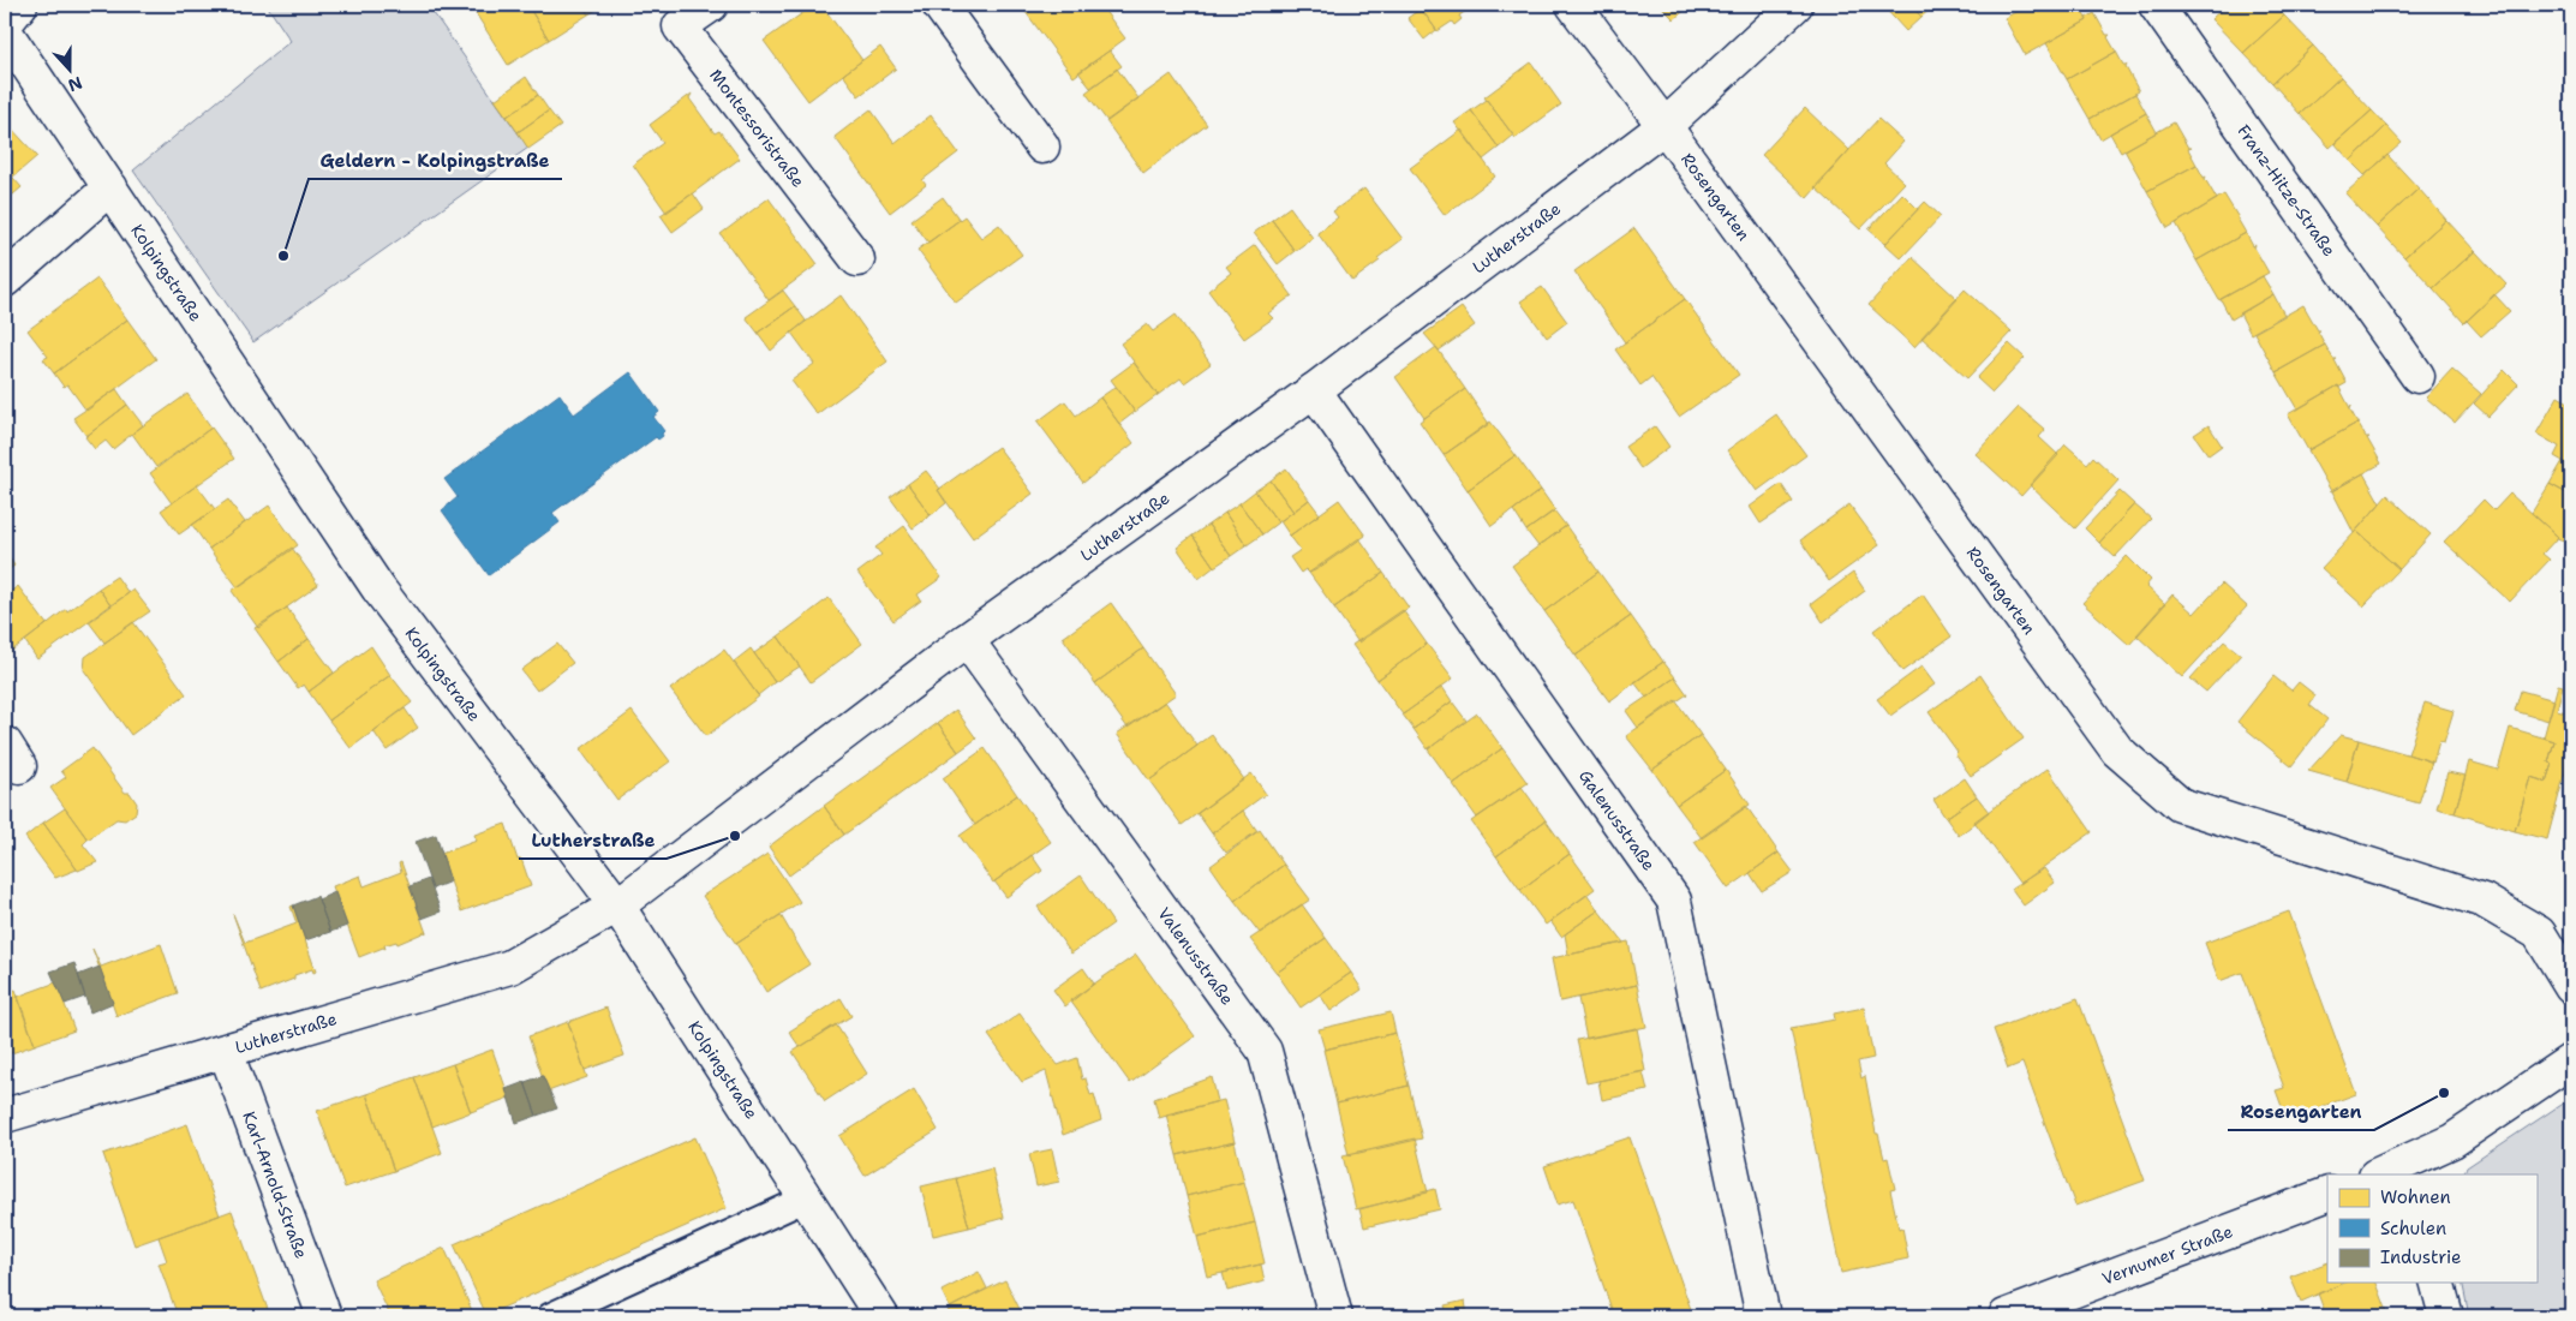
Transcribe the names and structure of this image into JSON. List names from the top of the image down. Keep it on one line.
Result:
{"streets":{"street":["Montessoristraße","Franz-Hitze-Straße","Rosengarten","Lutherstraße","Kolpingstraße","Galenusstraße","Valenusstraße","Karl-Arnold-Straße","Vernumer Straße"]},"crossings":[["Rosengarten","Lutherstraße"],["Lutherstraße","Kolpingstraße"],["Lutherstraße","Galenusstraße"],["Lutherstraße","Valenusstraße"],["Lutherstraße","Karl-Arnold-Straße"]],"places":["Geldern - Kolpingstraße","Lutherstraße","Rosengarten"],"legend":["Wohnen","Schulen","Industrie"],"north":"bottom"}
